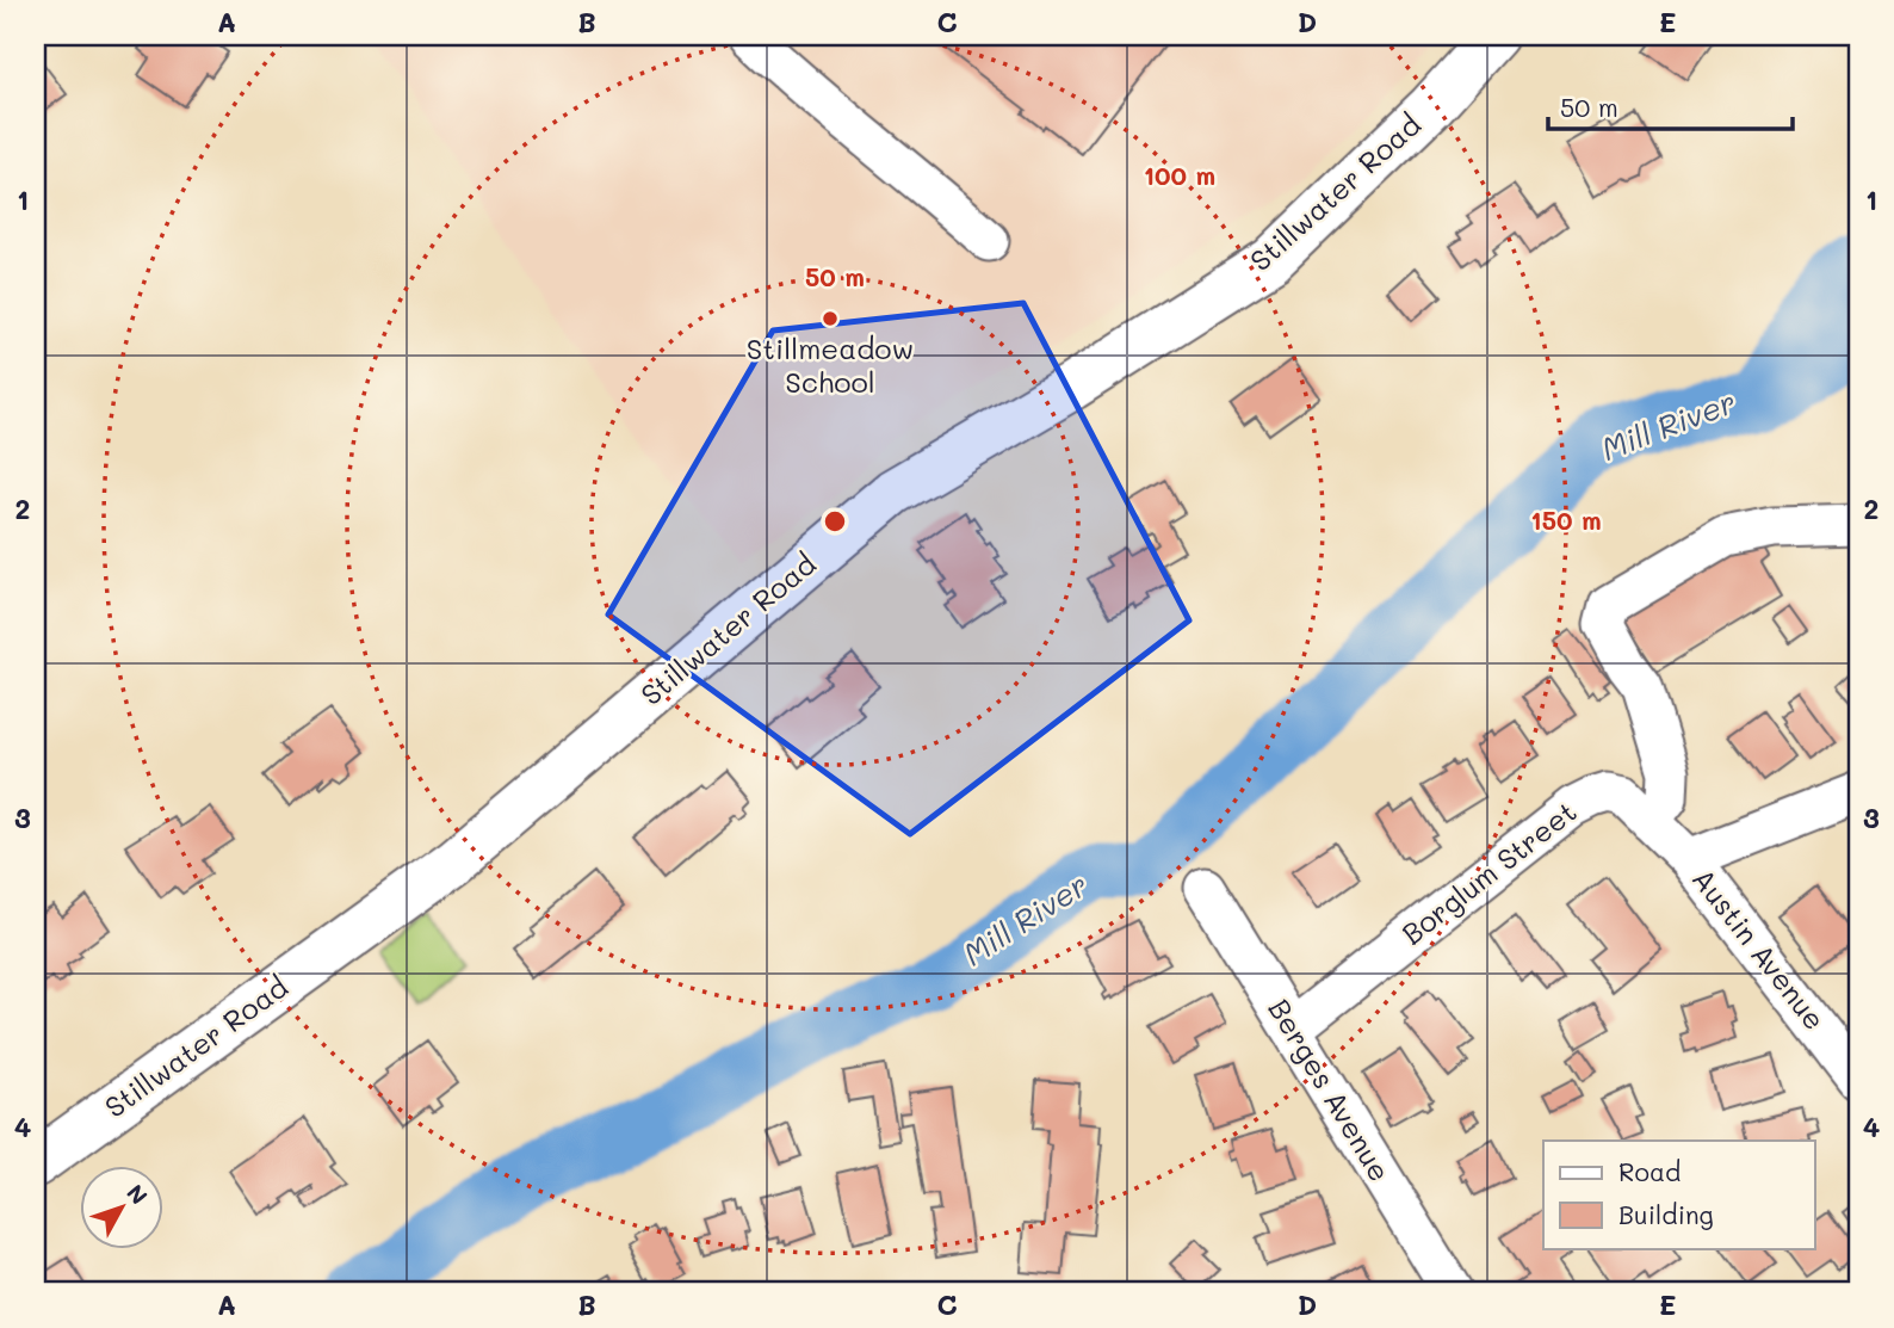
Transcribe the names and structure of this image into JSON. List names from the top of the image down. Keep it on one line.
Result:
{"streets":{"main road":["Stillwater Road"],"street":["Borglum Street","Austin Avenue","Berges Avenue"]},"crossings":[["Borglum Street","Austin Avenue"],["Borglum Street","Berges Avenue"]],"water":["Mill River"],"places":["Stillmeadow School"],"legend":["Road","Building"],"scale_bar":"50 m","north":"top right","grid":{"columns":["A","B","C","D","E"],"rows":["1","2","3","4"]},"rings":["100 m","50 m","150 m"]}
